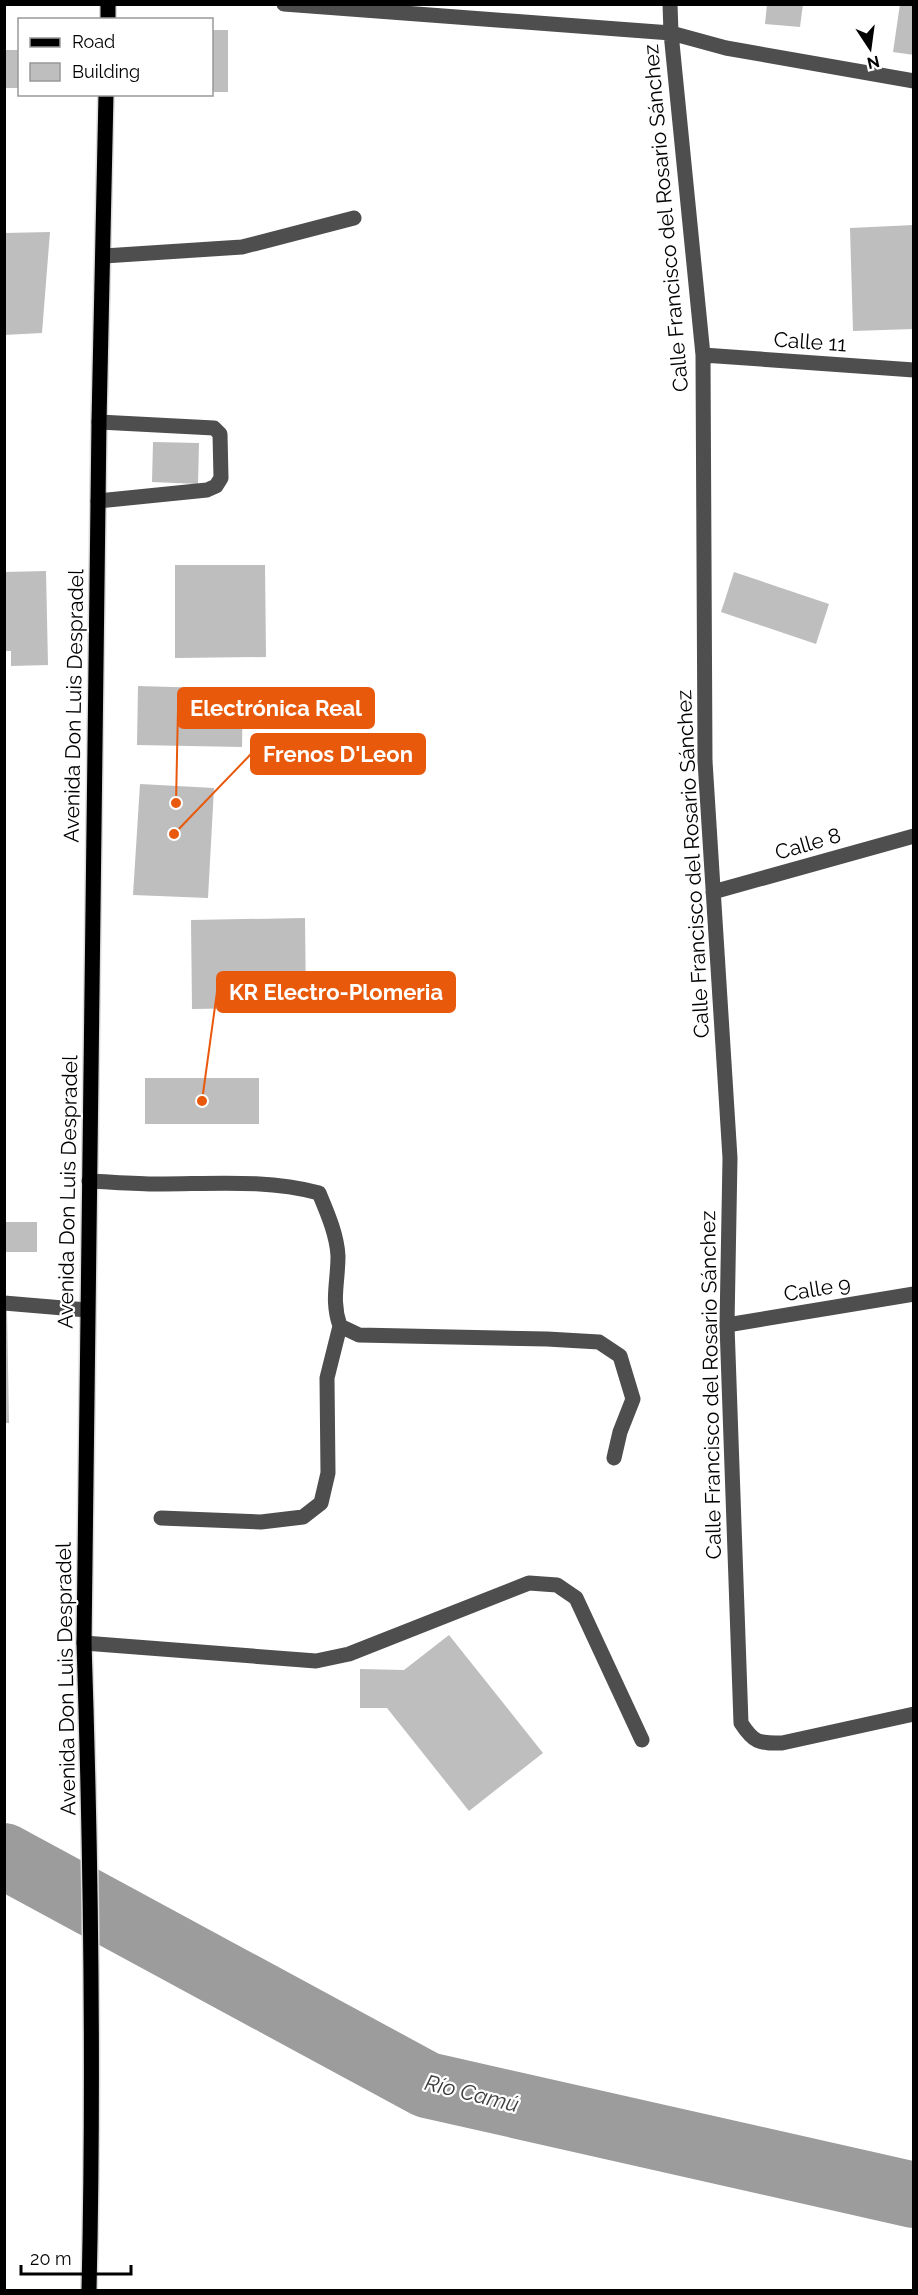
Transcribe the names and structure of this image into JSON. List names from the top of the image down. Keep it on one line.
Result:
{"streets":{"main road":["Avenida Don Luis Despradel"],"street":["Calle Francisco del Rosario Sánchez","Calle 11","Calle 8","Calle 9"]},"crossings":[["Calle Francisco del Rosario Sánchez","Calle 11"],["Calle Francisco del Rosario Sánchez","Calle 8"],["Calle Francisco del Rosario Sánchez","Calle 9"]],"water":["Río Camú"],"places":["Electrónica Real","Frenos D'Leon","KR Electro-Plomeria"],"legend":["Road","Building"],"scale_bar":"20 m","north":"bottom"}
